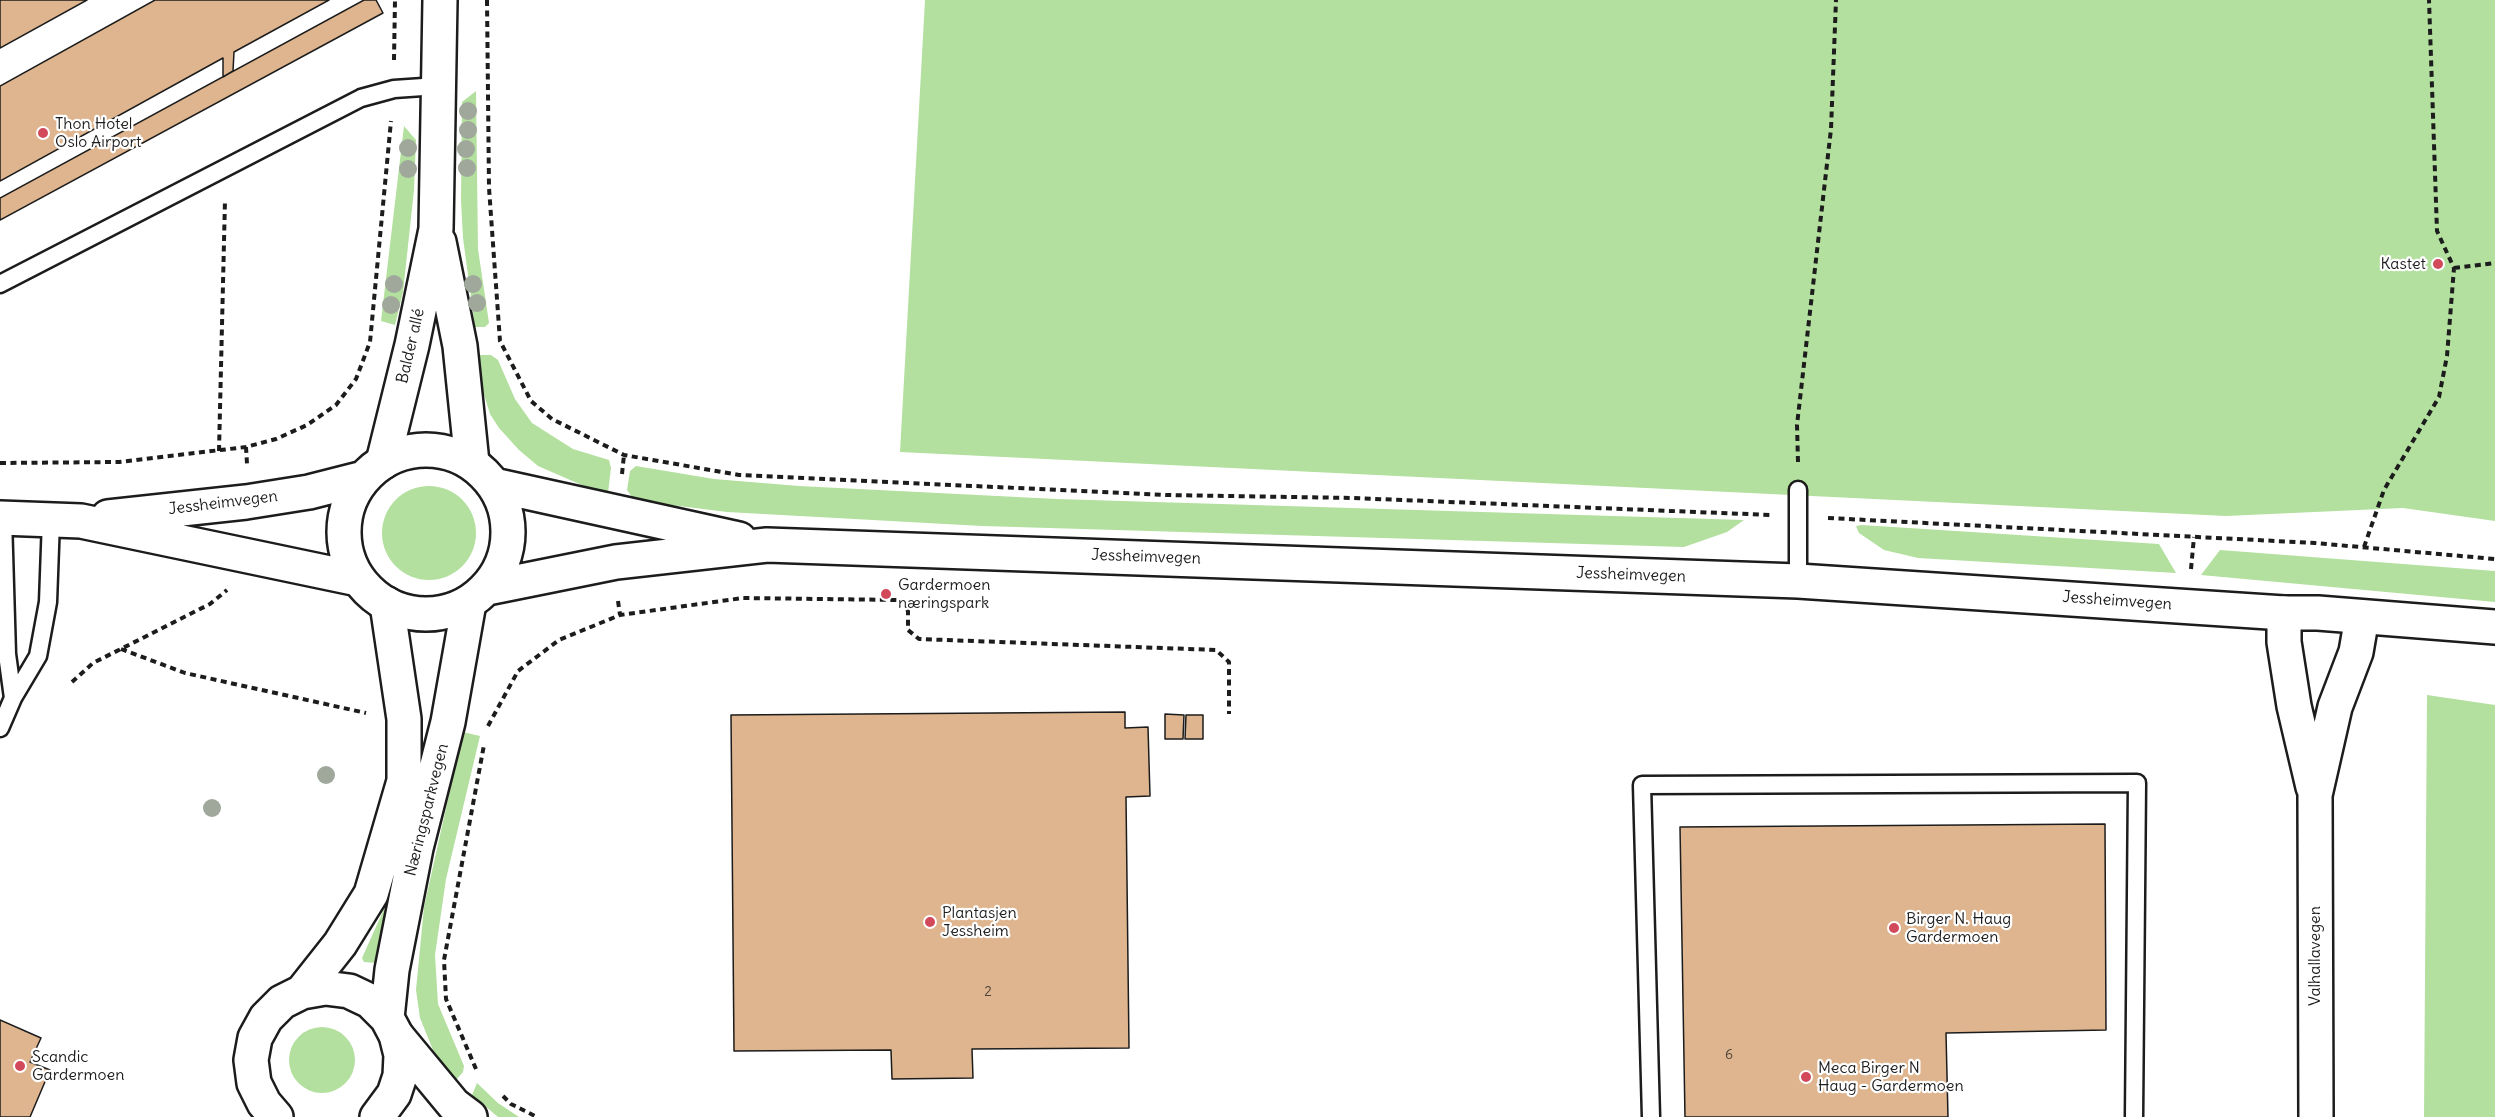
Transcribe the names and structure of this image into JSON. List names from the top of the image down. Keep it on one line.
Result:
{"streets":{"main road":["Balder allé","Jessheimvegen","Næringsparkvegen","Valhallavegen"]},"crossings":[["Balder allé","Jessheimvegen"],["Balder allé","Næringsparkvegen"],["Jessheimvegen","Næringsparkvegen"],["Jessheimvegen","Valhallavegen"]],"places":["Thon Hotel Oslo Airport","Kastet","Gardermoen næringspark","Plantasjen Jessheim","Birger N. Haug Gardermoen","Scandic Gardermoen","Meca Birger N Haug - Gardermoen"],"house_numbers":["2","6"]}
